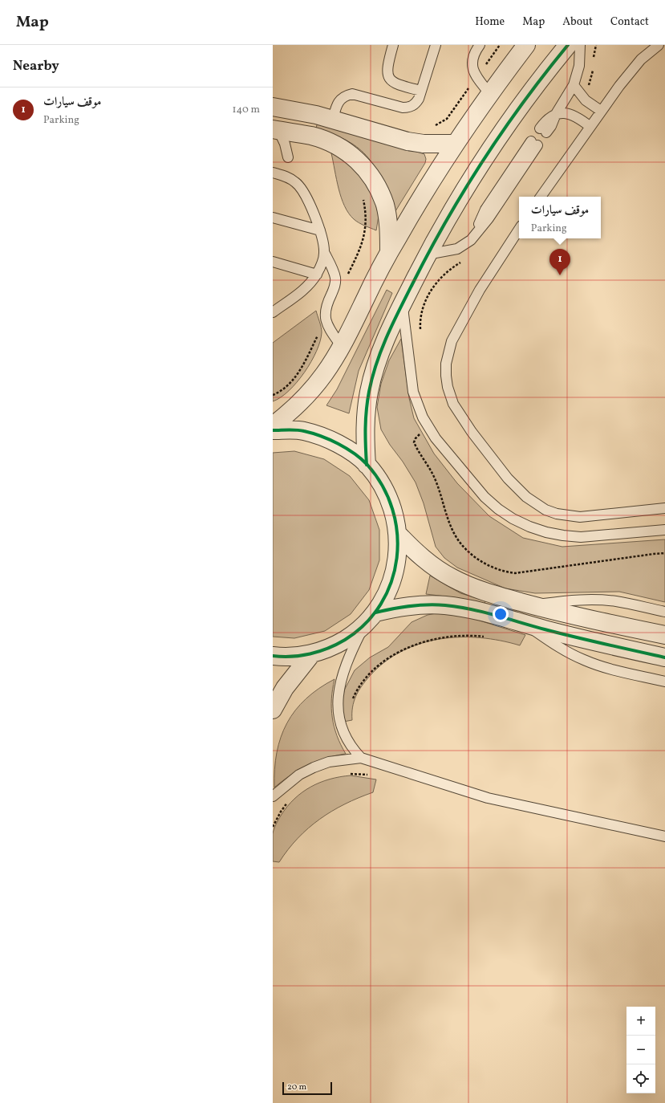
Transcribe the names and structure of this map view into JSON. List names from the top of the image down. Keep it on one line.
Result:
{"scale_bar":"20 m","page":{"header":"Map","nav":["Home","Map","About","Contact"],"heading":"Nearby","list":[{"mark":"1","name":"موقف سيارات","note":"Parking","value":"140 m"}],"popup":["موقف سيارات","Parking"],"pins":"1","map_buttons":["+","−"],"scale":"20 m"}}
